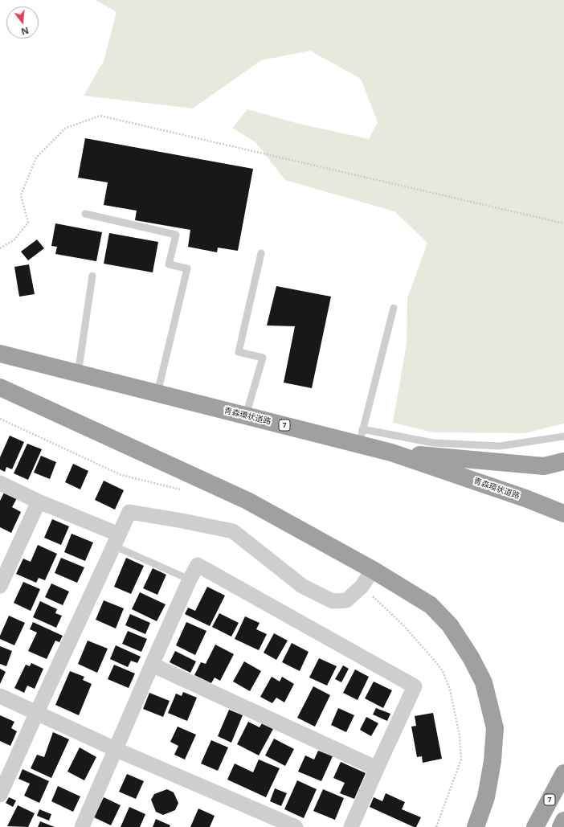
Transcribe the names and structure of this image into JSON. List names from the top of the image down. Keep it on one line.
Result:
{"streets":{"highway":["青森環状道路","7"]},"north":"bottom"}
